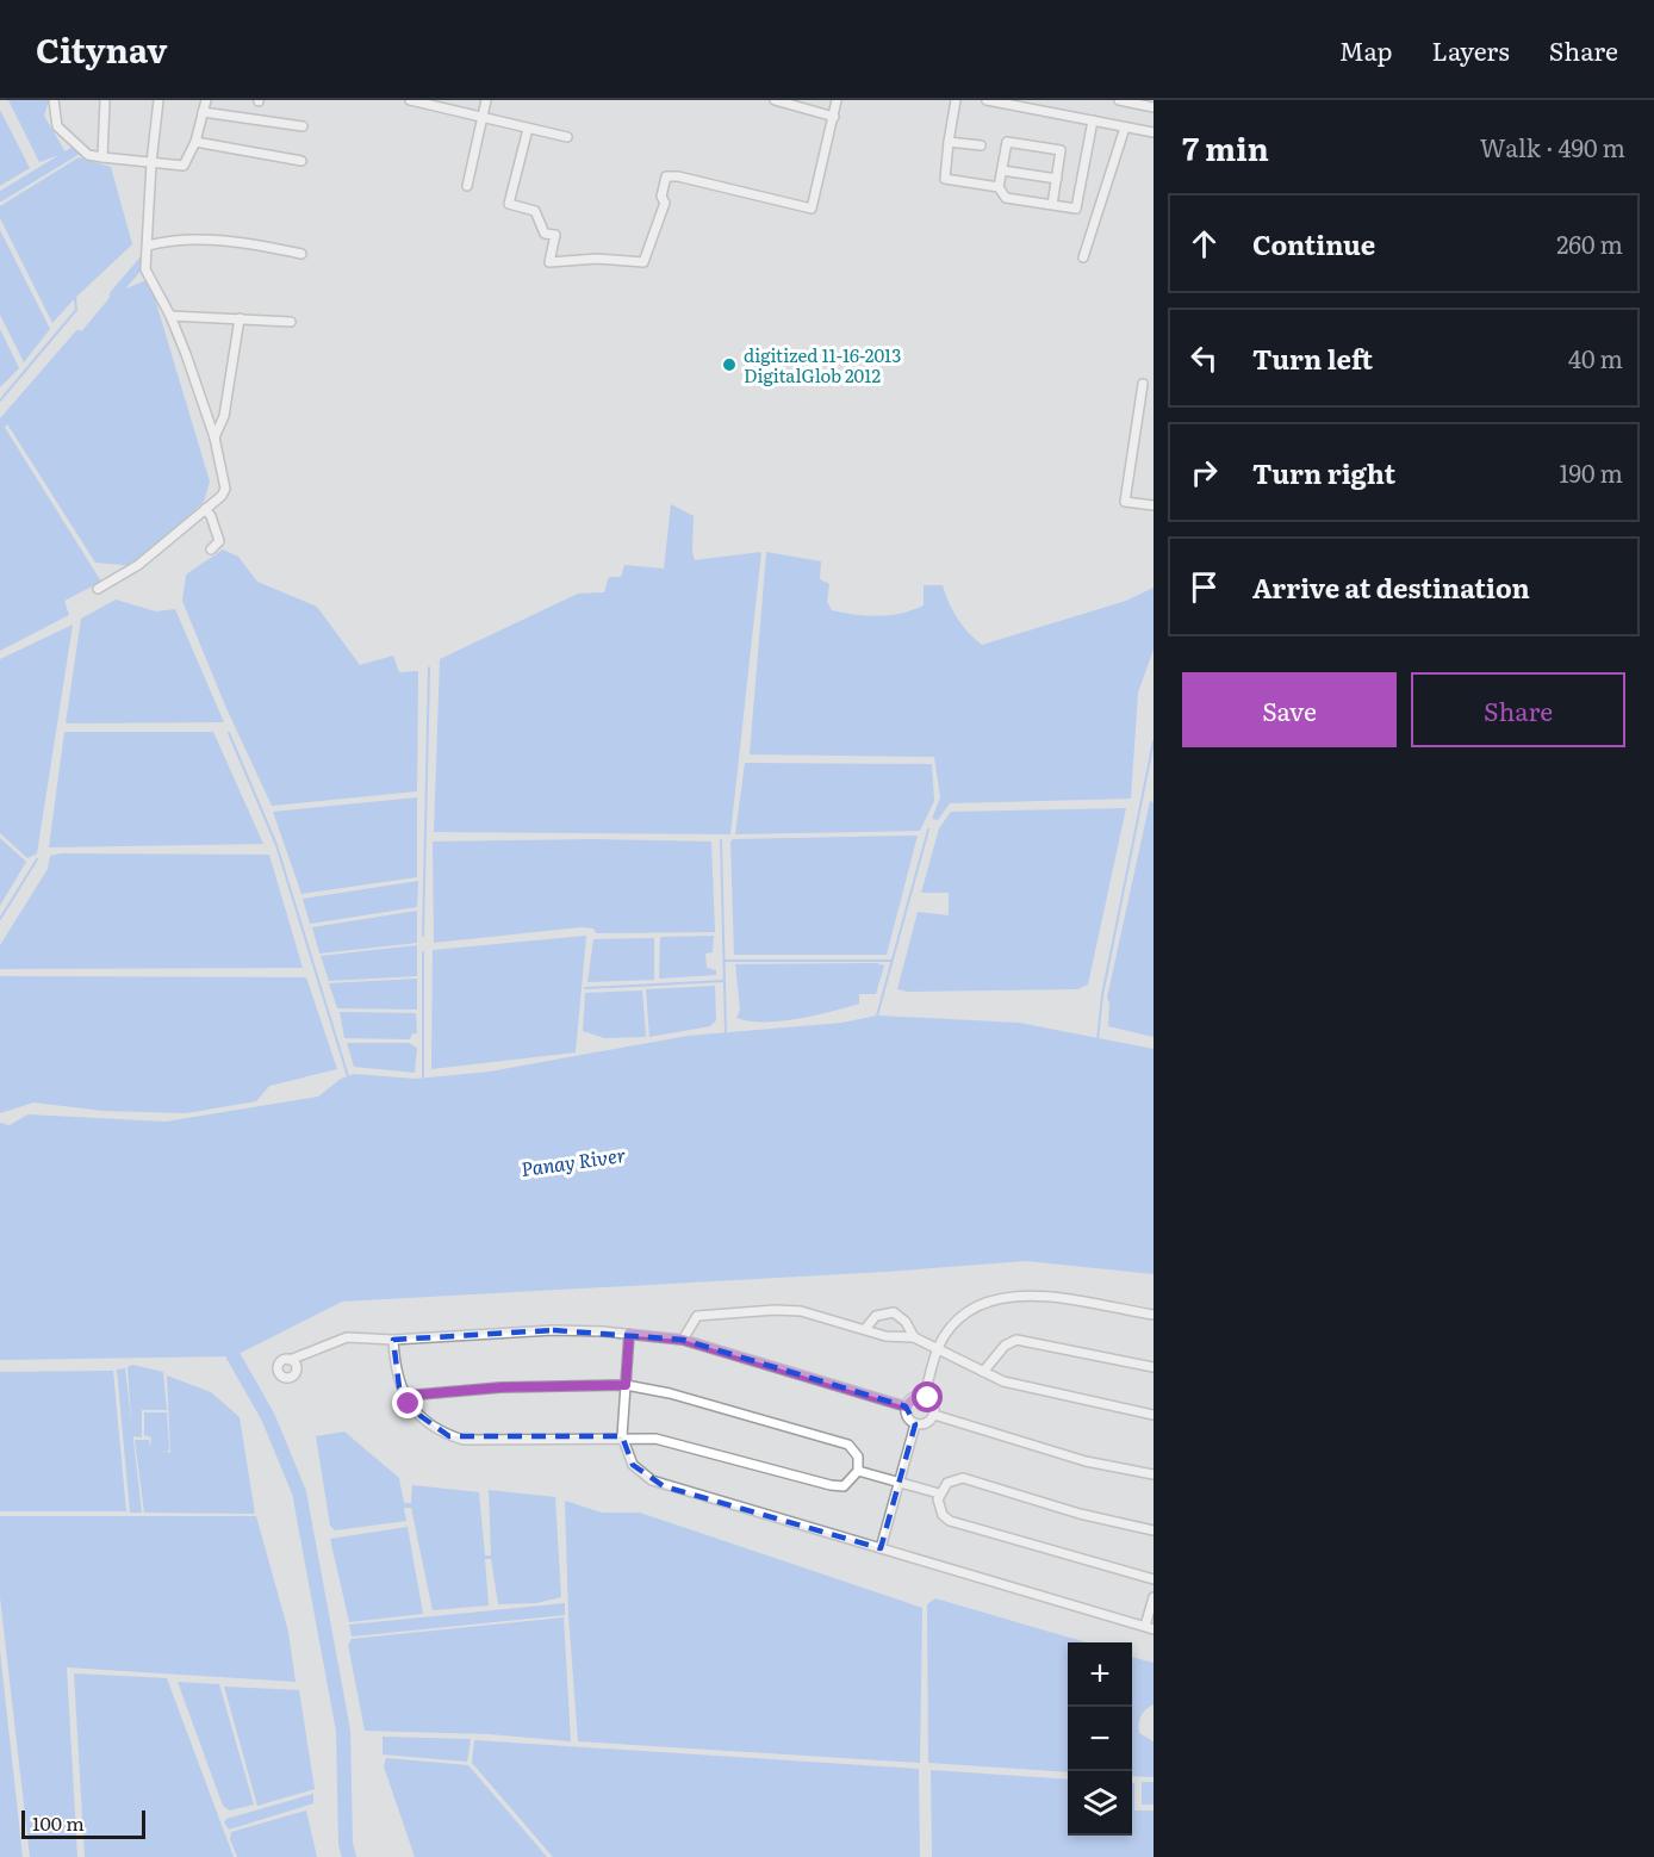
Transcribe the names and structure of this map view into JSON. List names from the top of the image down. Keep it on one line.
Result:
{"water":["Panay River"],"places":["digitized 11-16-2013 DigitalGlob 2012"],"scale_bar":"100 m","page":{"header":"Citynav","nav":["Map","Layers","Share"],"heading":["7 min","Walk · 490 m"],"list":[["Continue","260 m"],["Turn left","40 m"],["Turn right","190 m"],"Arrive at destination"],"buttons":["Save","Share"],"map_buttons":["+","−"],"scale":"100 m"}}
